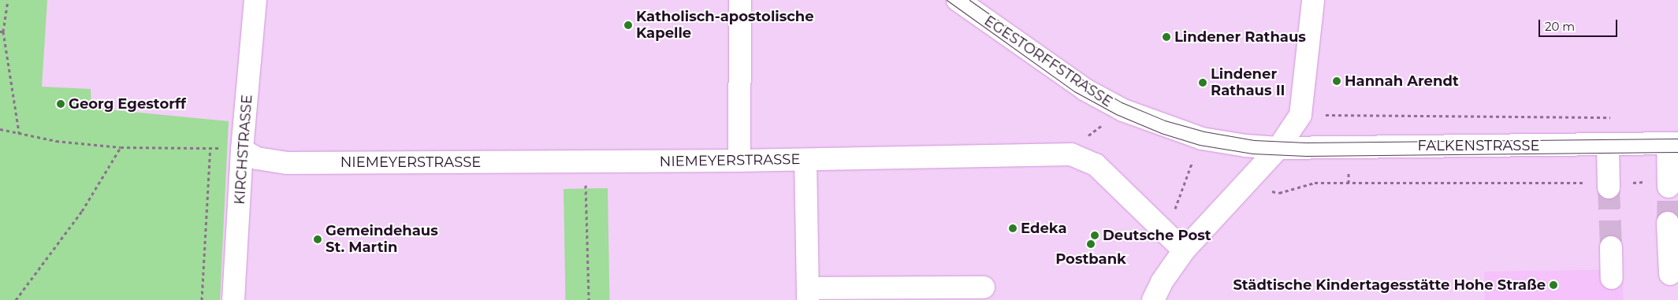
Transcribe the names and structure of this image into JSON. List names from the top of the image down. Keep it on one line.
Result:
{"streets":{"street":["EGESTORFFSTRASSE","FALKENSTRASSE","KIRCHSTRASSE","NIEMEYERSTRASSE"]},"crossings":[["EGESTORFFSTRASSE","FALKENSTRASSE"],["KIRCHSTRASSE","NIEMEYERSTRASSE"]],"places":["Katholisch-apostolische Kapelle","Lindener Rathaus","Hannah Arendt","Lindener Rathaus II","Georg Egestorff","Edeka","Deutsche Post","Gemeindehaus St. Martin","Postbank","Städtische Kindertagesstätte Hohe Straße"],"scale_bar":"20 m"}
